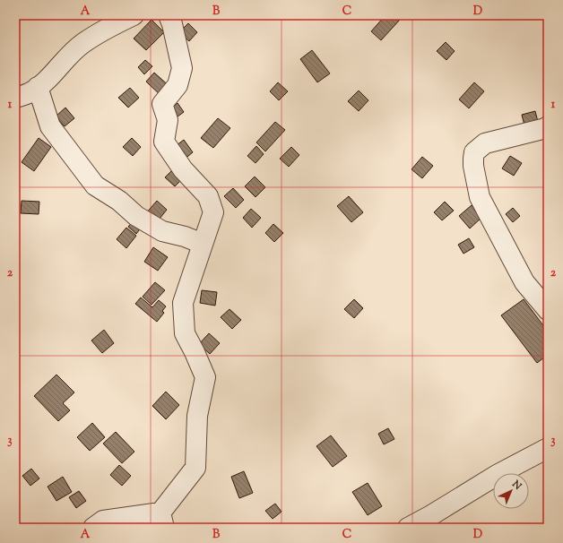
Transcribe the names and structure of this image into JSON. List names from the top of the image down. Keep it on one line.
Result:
{"north":"top right","grid":{"columns":["A","B","C","D"],"rows":["1","2","3"]}}
